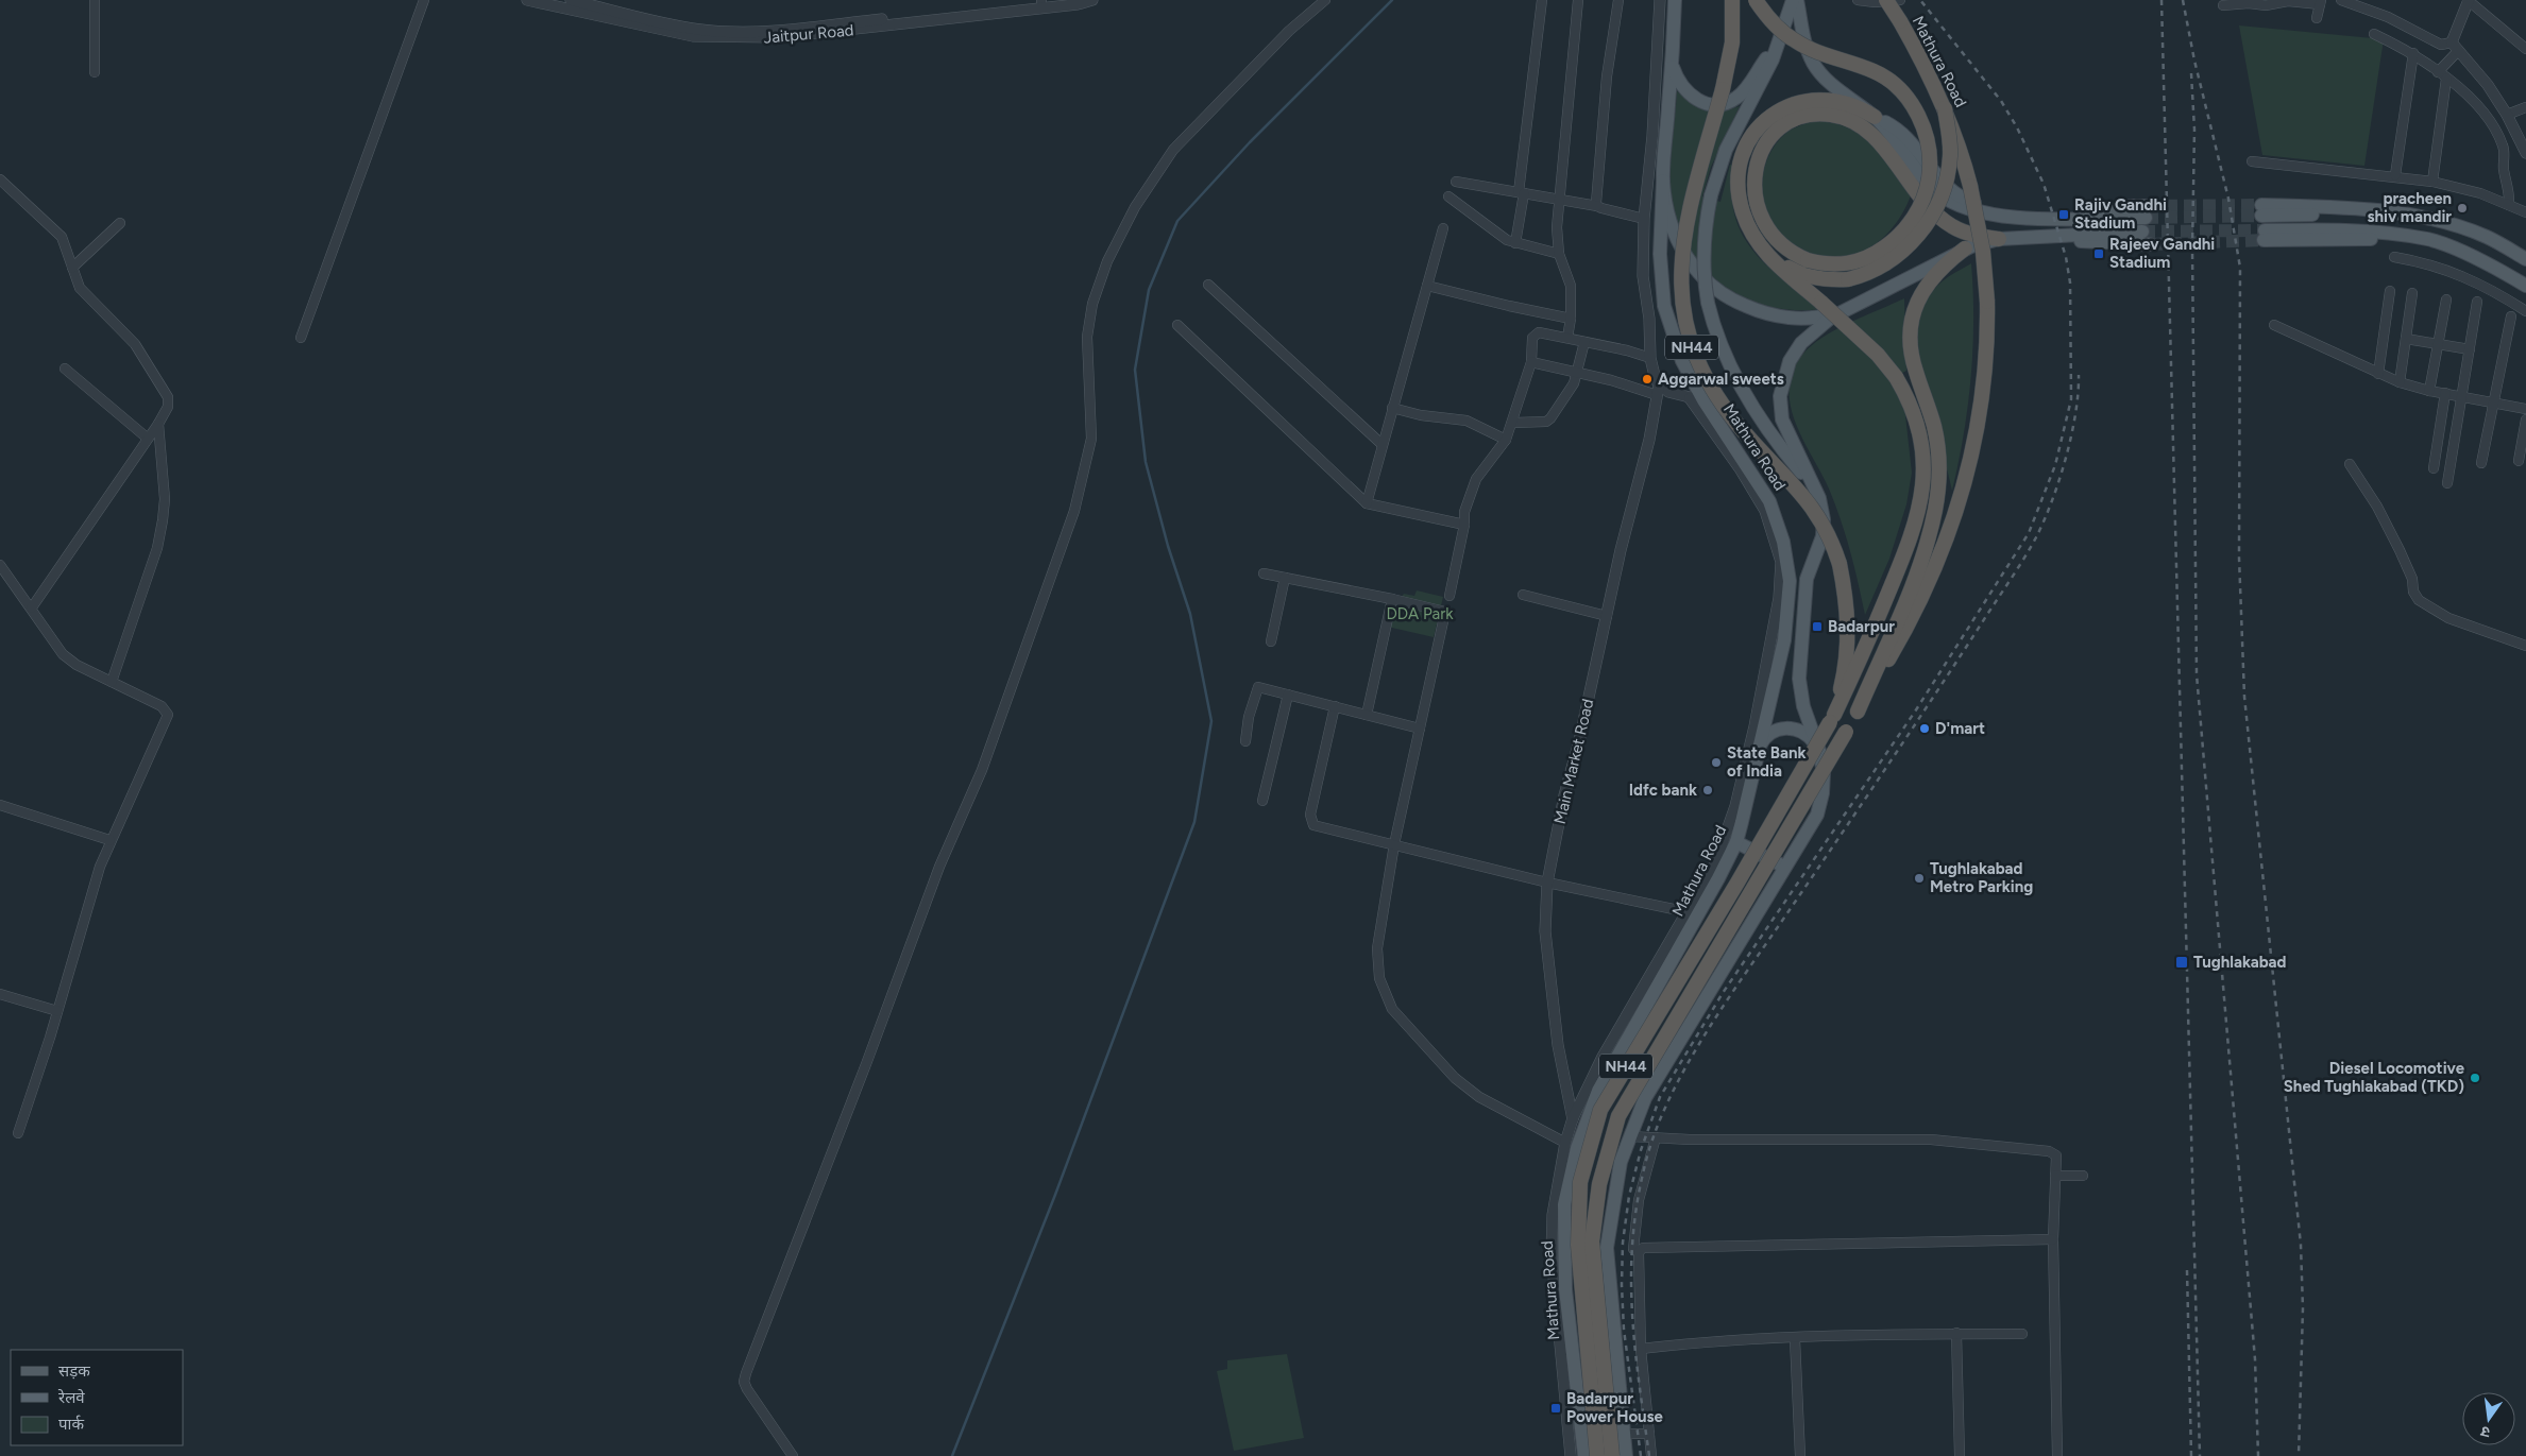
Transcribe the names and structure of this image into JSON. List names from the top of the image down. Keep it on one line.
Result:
{"streets":{"highway":["Mathura Road","NH44"],"street":["Jaitpur Road","Main Market Road"]},"crossings":[["Mathura Road","Main Market Road"]],"parks":["DDA Park"],"places":{"other":["pracheen shiv mandir","Aggarwal sweets","D'mart","State Bank of India","Idfc bank","Tughlakabad Metro Parking","Diesel Locomotive Shed Tughlakabad (TKD)"],"transit":["Rajiv Gandhi Stadium","Rajeev Gandhi Stadium","Badarpur","Tughlakabad","Badarpur Power House"]},"legend":["सड़क","रेलवे","पार्क"],"north":"bottom"}
